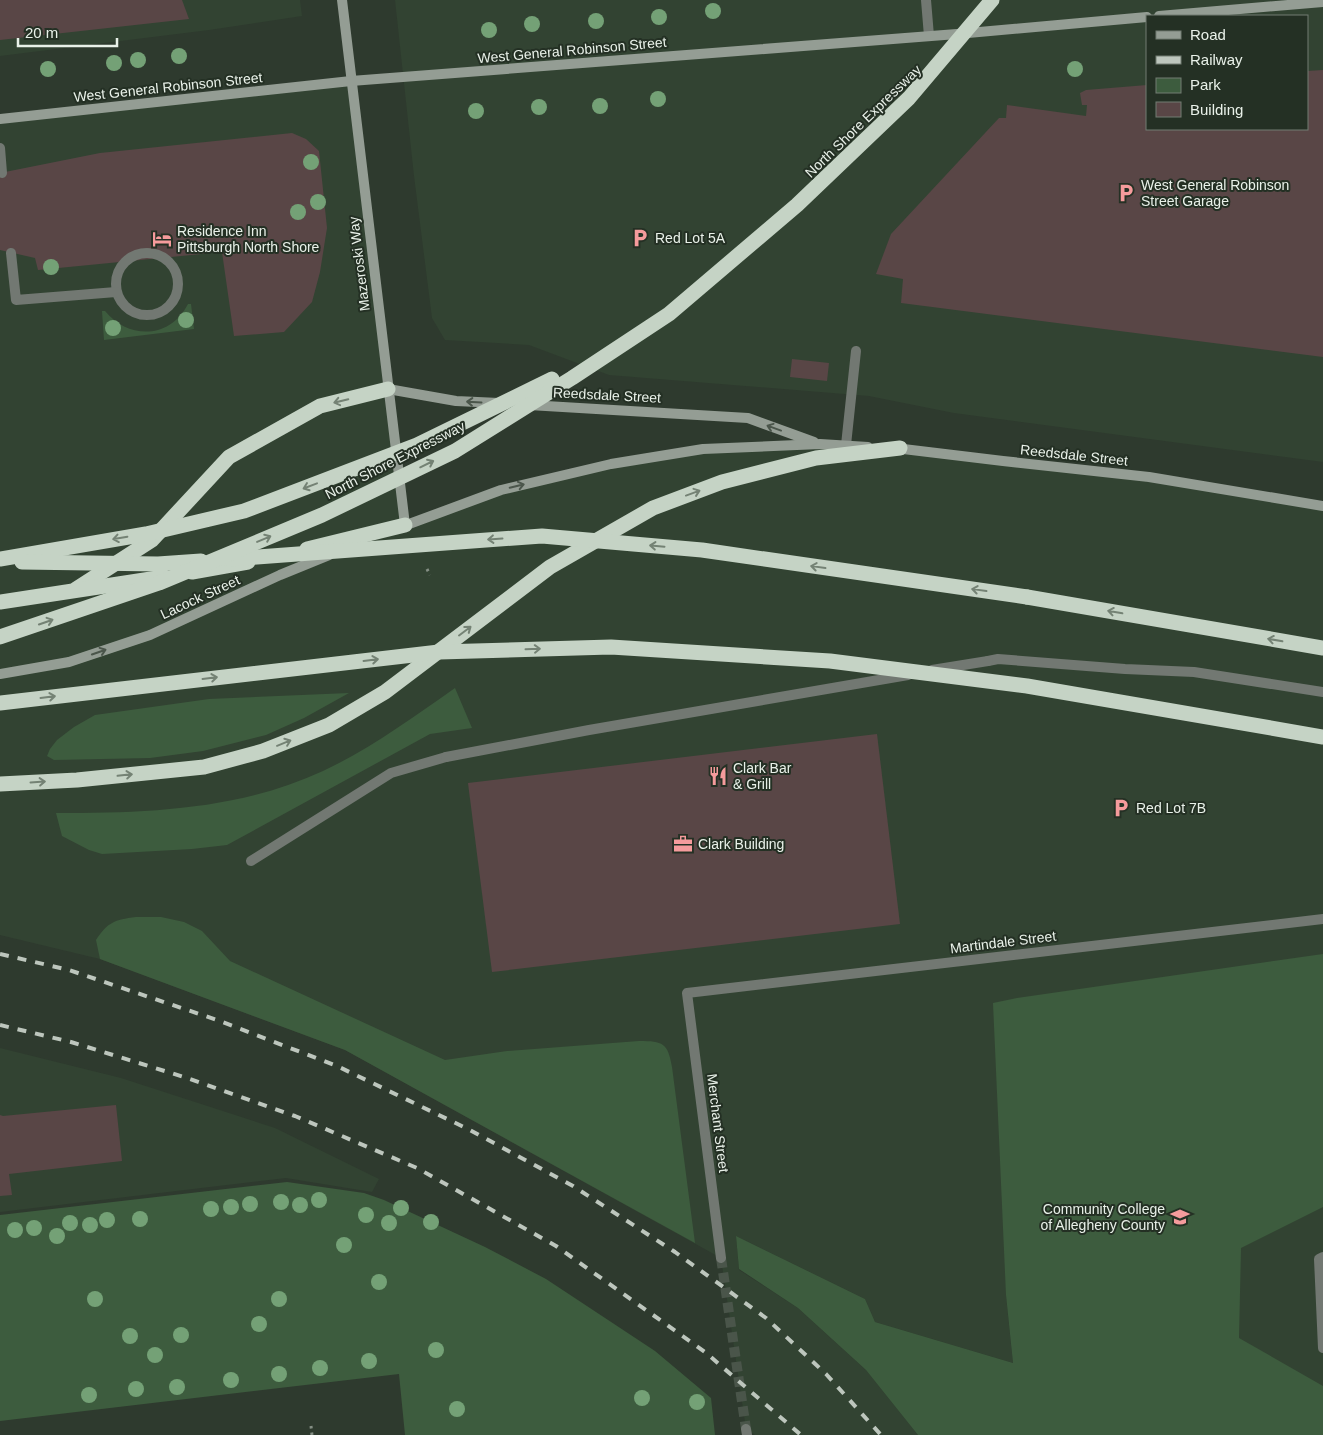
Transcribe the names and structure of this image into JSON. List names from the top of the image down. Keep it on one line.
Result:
{"streets":{"highway":["North Shore Expressway"],"main road":["West General Robinson Street","Mazeroski Way","Reedsdale Street","Lacock Street"],"street":["Martindale Street","Merchant Street"]},"crossings":[["West General Robinson Street","Mazeroski Way"],["Mazeroski Way","Reedsdale Street"],["Mazeroski Way","Lacock Street"],["Reedsdale Street","Lacock Street"],["Martindale Street","Merchant Street"]],"one_way":["Lacock Street"],"places":{"parking":["West General Robinson Street Garage","Red Lot 5A","Red Lot 7B"],"hotel":["Residence Inn Pittsburgh North Shore"],"restaurant":["Clark Bar & Grill"],"office":["Clark Building"],"school or university":["Community College of Allegheny County"]},"legend":["Road","Railway","Park","Building"],"scale_bar":"20 m"}
